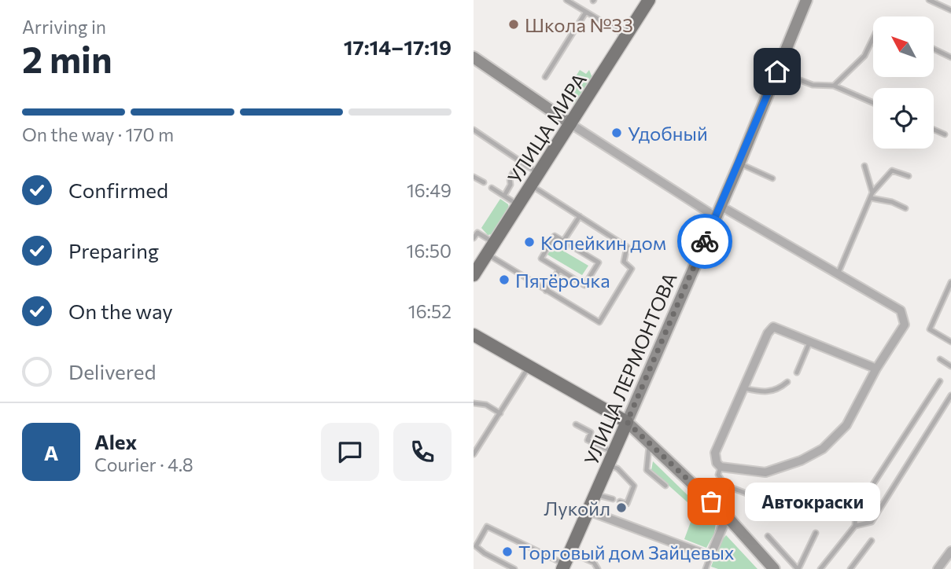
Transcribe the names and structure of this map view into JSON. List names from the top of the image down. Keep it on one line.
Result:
{"streets":{"main road":["УЛИЦА МИРА","УЛИЦА ЛЕРМОНТОВА"]},"places":["Школа №33","Удобный","Копейкин дом","Пятёрочка","Автокраски","Лукойл","Торговый дом Зайцевых"],"north":"top left","page":{"heading":["2 min","Arriving in","17:14–17:19"],"panel":["Alex","Courier · 4.8"],"bar":"On the way · 170 m","list":[["Confirmed","16:49"],["Preparing","16:50"],["On the way","16:52"],"Delivered"],"round":"A","bubble":"Автокраски"}}
